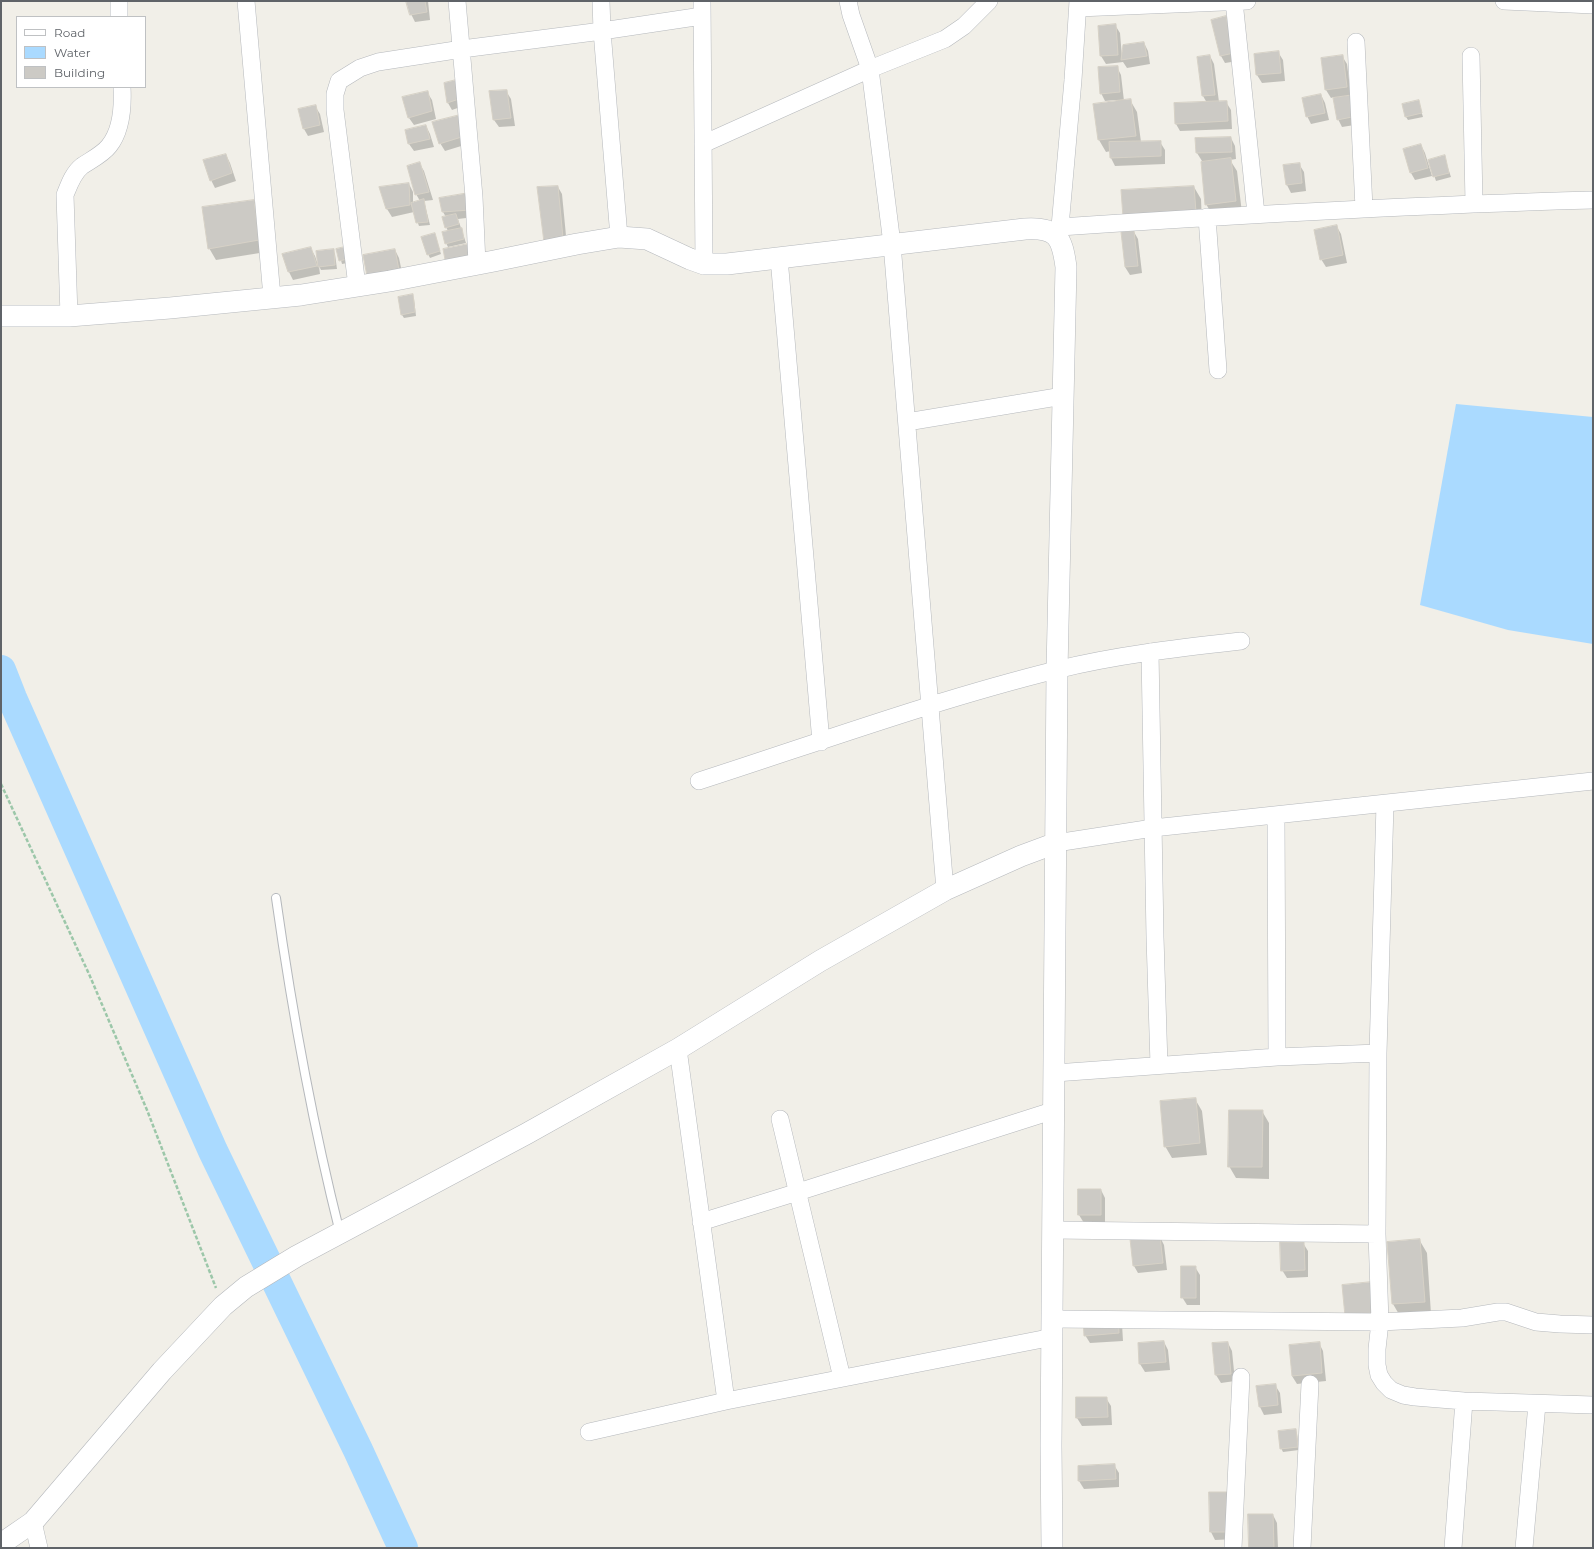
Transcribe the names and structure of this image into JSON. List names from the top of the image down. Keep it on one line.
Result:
{"legend":["Road","Water","Building"]}
